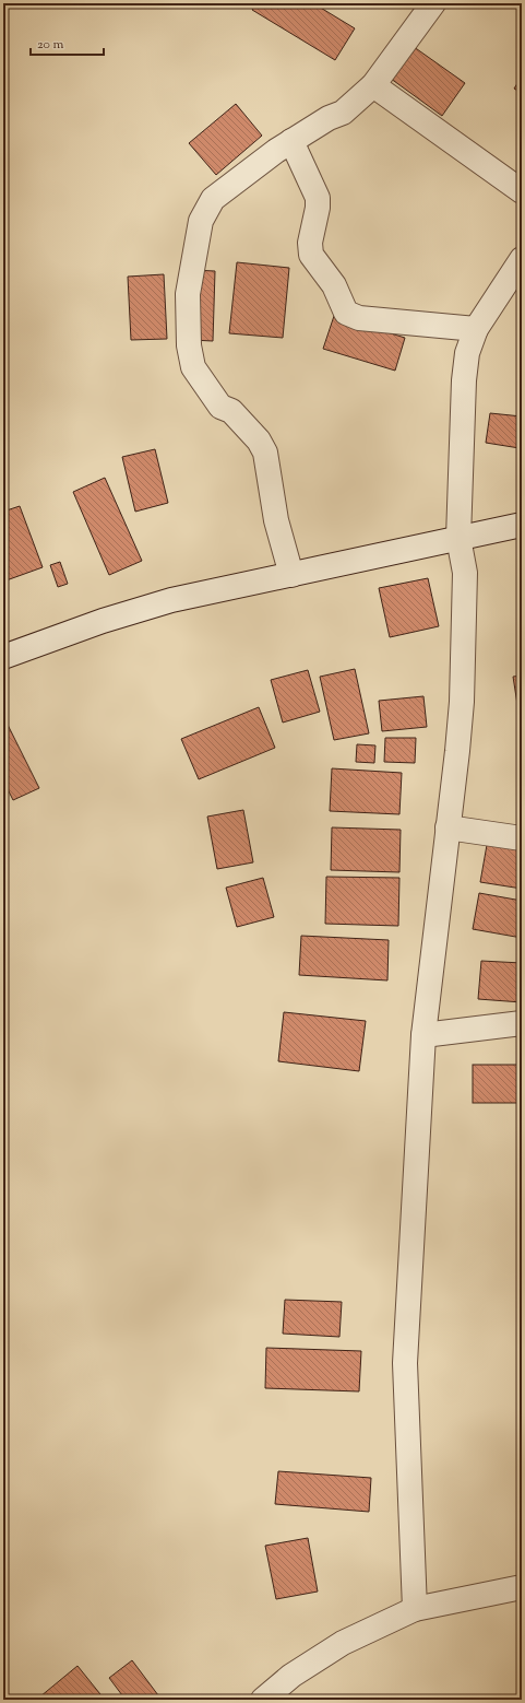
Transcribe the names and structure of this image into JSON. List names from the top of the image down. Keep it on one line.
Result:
{"scale_bar":"20 m"}
